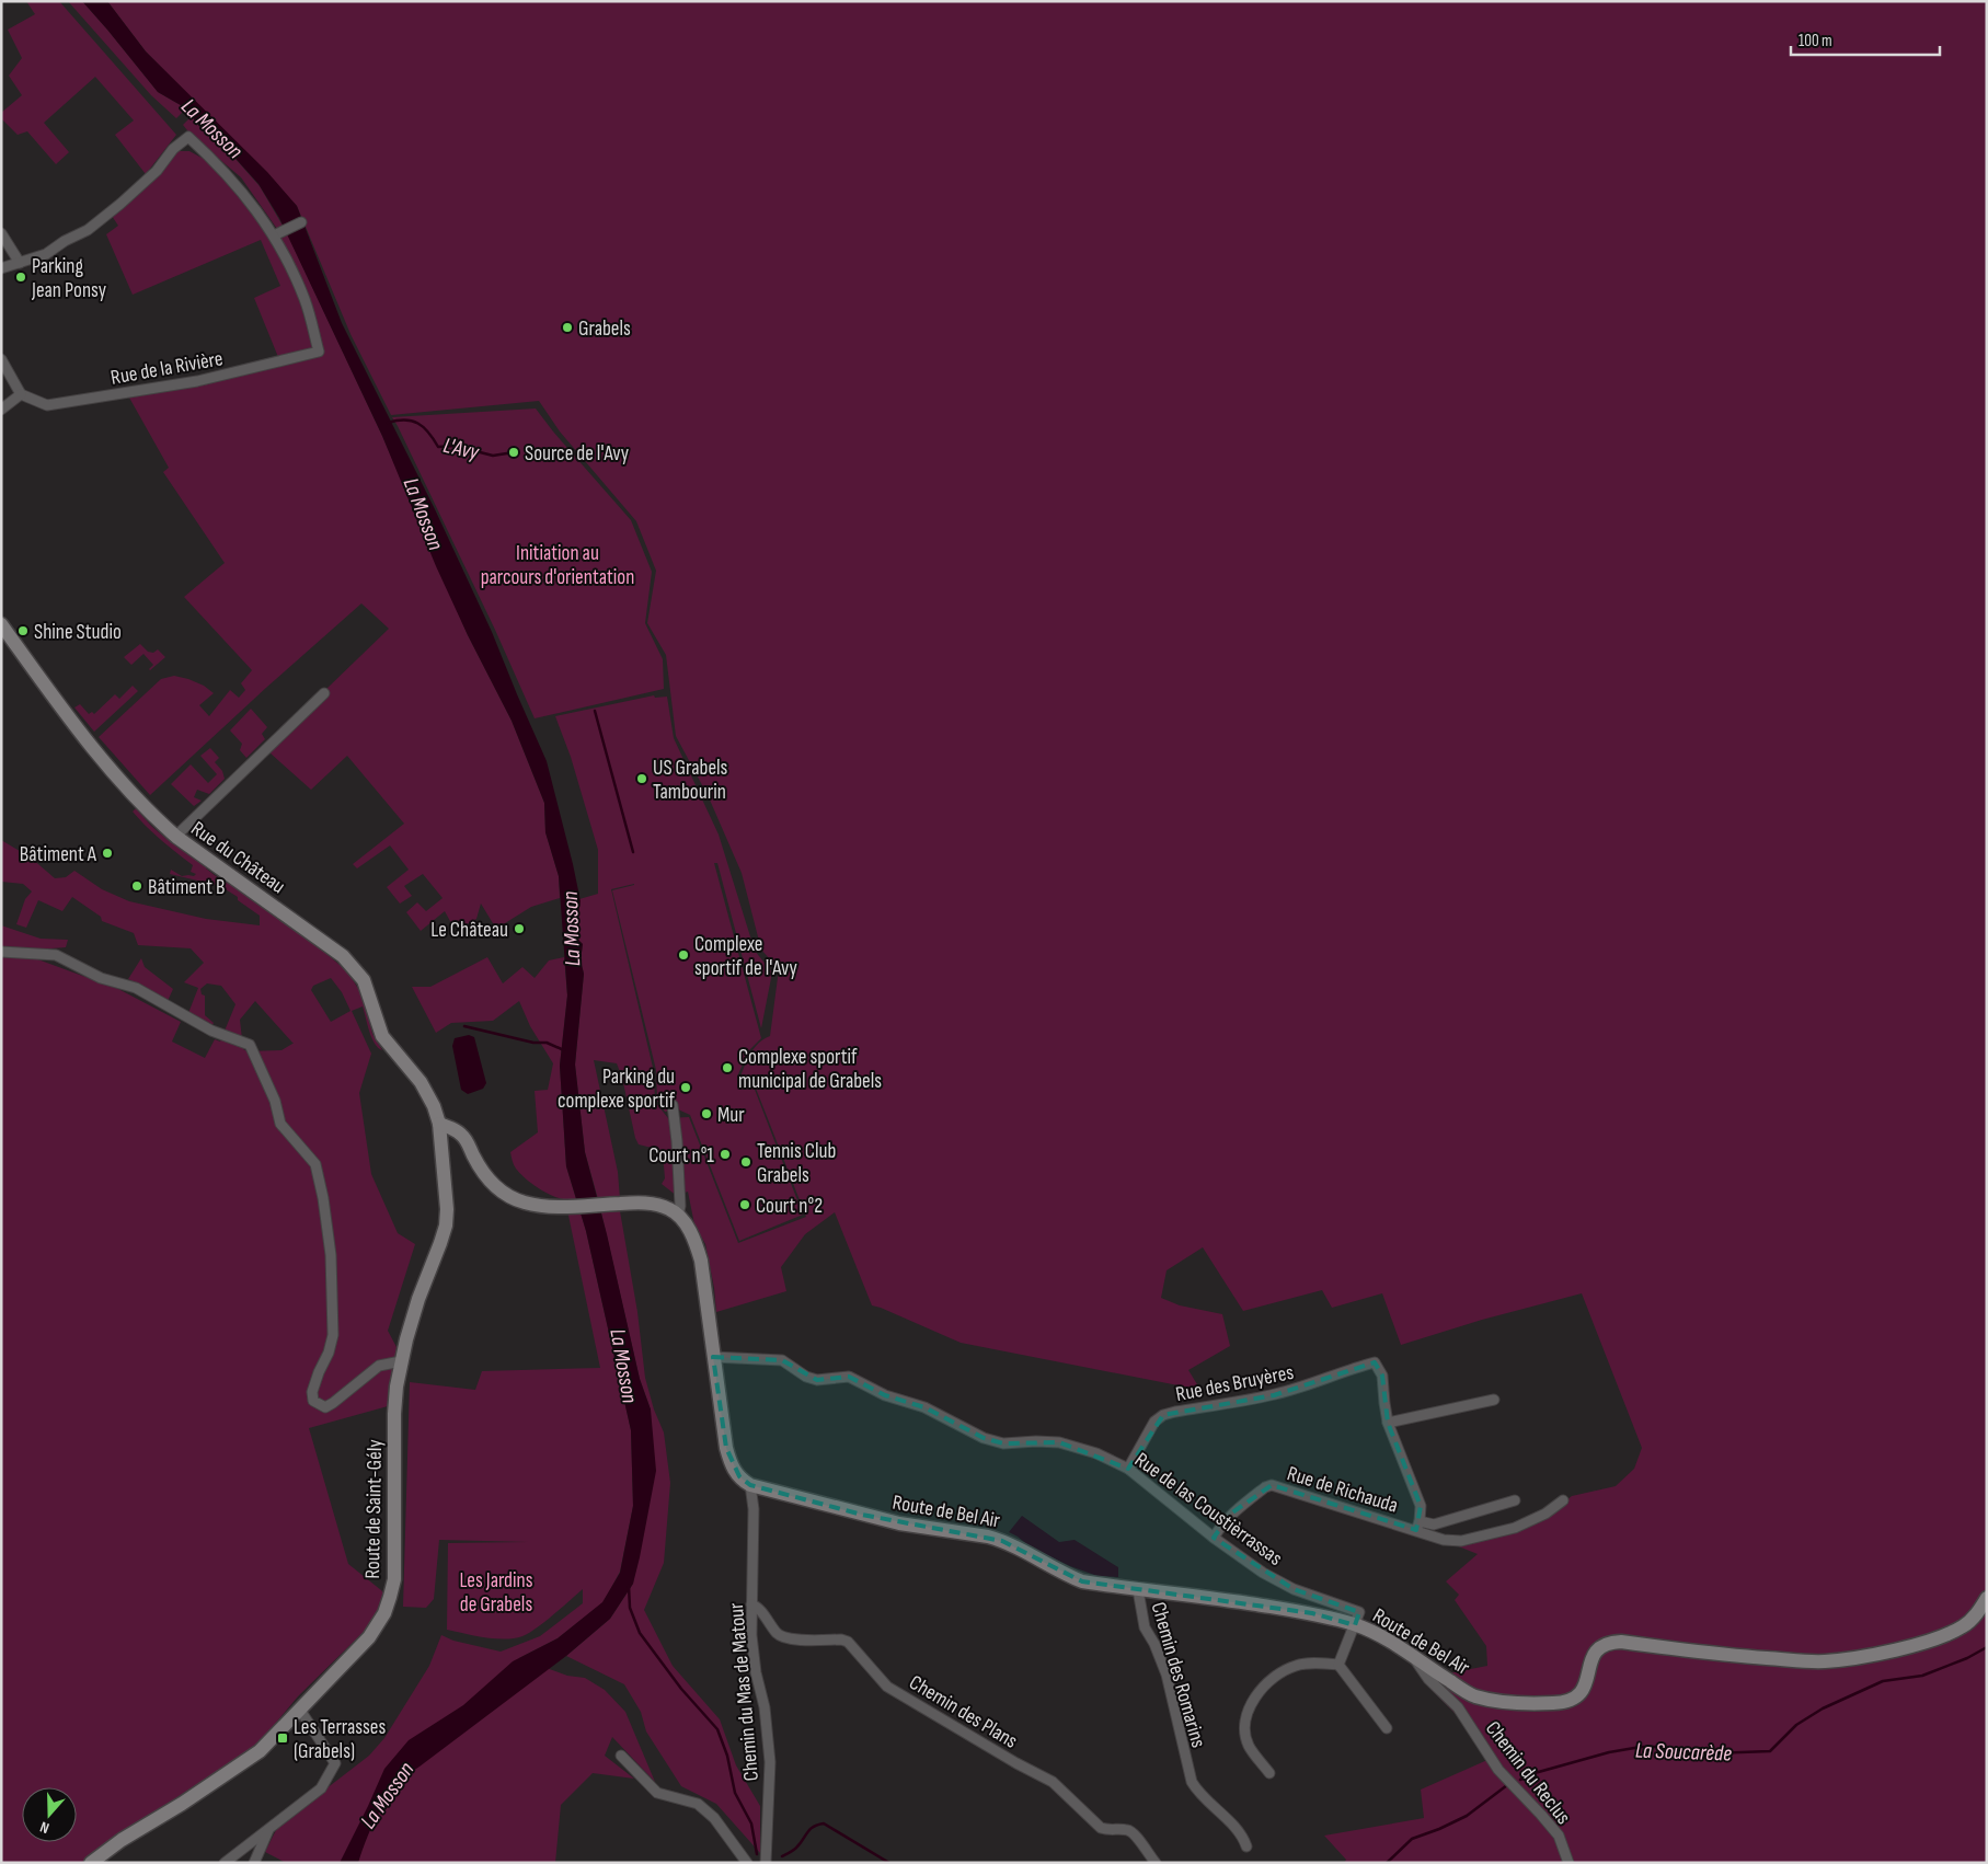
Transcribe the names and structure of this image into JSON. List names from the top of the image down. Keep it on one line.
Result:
{"streets":{"street":["Rue de la Rivière","Rue du Château","Rue des Bruyères","Rue de Richauda","Rue de las Coustièrrassas","Route de Saint-Gély","Route de Bel Air","Chemin des Romarins","Chemin du Mas de Matour","Chemin des Plans","Chemin du Reclus"]},"crossings":[["Rue du Château","Route de Saint-Gély"],["Rue des Bruyères","Rue de Richauda"],["Rue des Bruyères","Rue de las Coustièrrassas"],["Rue de Richauda","Rue de las Coustièrrassas"],["Rue de las Coustièrrassas","Route de Bel Air"],["Route de Bel Air","Chemin des Romarins"],["Route de Bel Air","Chemin du Mas de Matour"],["Route de Bel Air","Chemin du Reclus"],["Chemin du Mas de Matour","Chemin des Plans"]],"water":["La Mosson","L'Avy","La Soucarède"],"parks":["Initiation au parcours d'orientation","Les Jardins de Grabels"],"places":{"other":["Parking Jean Ponsy","Grabels","Source de l'Avy","Shine Studio","US Grabels Tambourin","Bâtiment A","Bâtiment B","Le Château","Complexe sportif de l'Avy","Complexe sportif municipal de Grabels","Parking du complexe sportif","Mur","Court n°1","Tennis Club Grabels","Court n°2"],"transit":["Les Terrasses (Grabels)"]},"scale_bar":"100 m","north":"bottom"}
